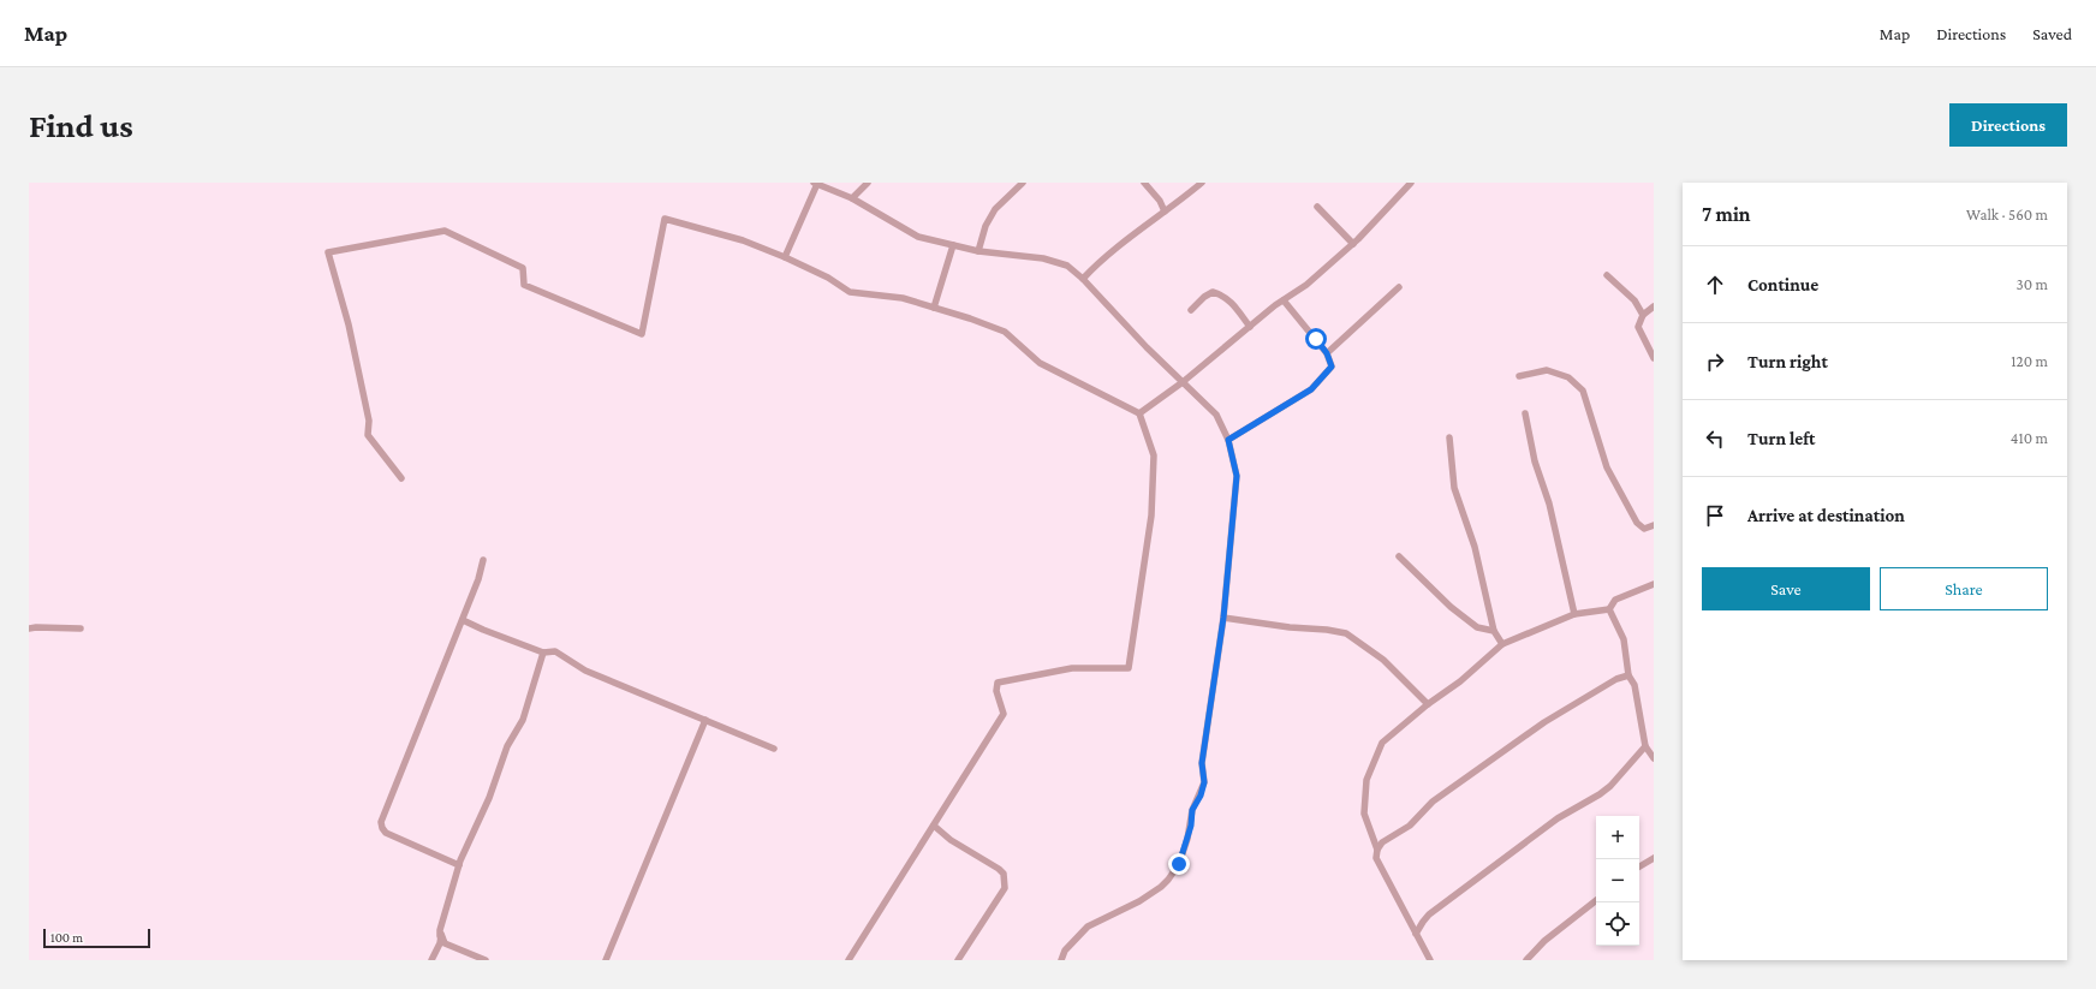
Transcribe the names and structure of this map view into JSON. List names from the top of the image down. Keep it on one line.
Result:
{"scale_bar":"100 m","page":{"header":"Map","nav":["Map","Directions","Saved"],"buttons":["Directions",["Save","Share"]],"title":"Find us","heading":["7 min","Walk · 560 m"],"list":[["Continue","30 m"],["Turn right","120 m"],["Turn left","410 m"],"Arrive at destination"],"map_buttons":["+","−"],"scale":"100 m"}}
